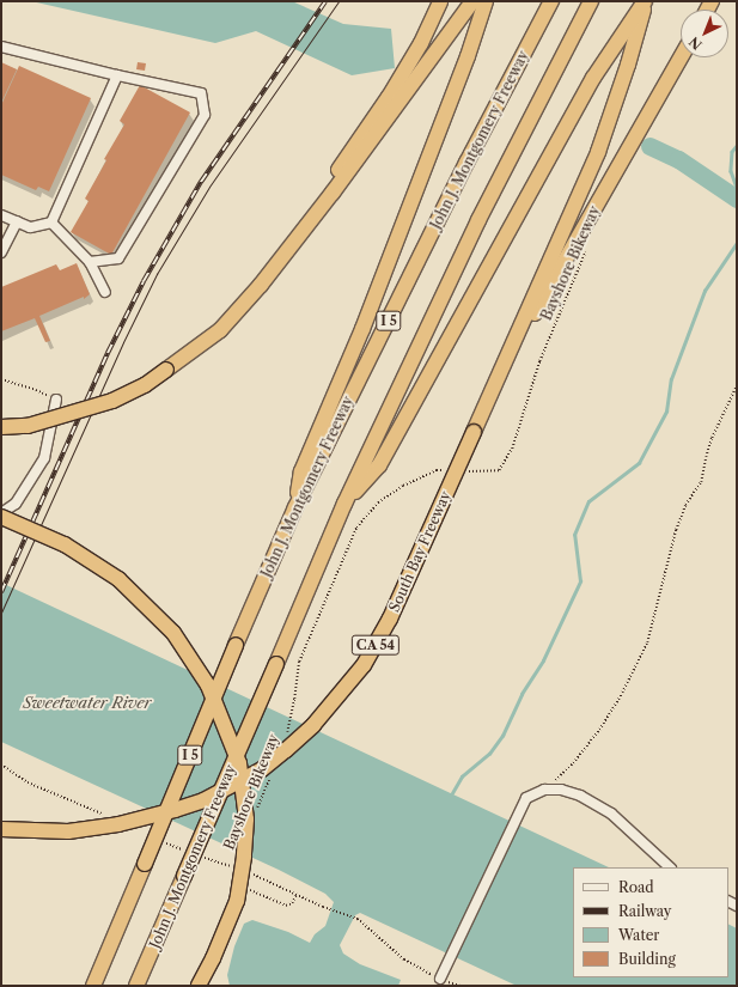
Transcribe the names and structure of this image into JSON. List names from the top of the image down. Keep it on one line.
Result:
{"streets":{"highway":["John J. Montgomery Freeway","I 5","South Bay Freeway","CA 54"],"path":["Bayshore Bikeway"]},"water":["Sweetwater River"],"legend":["Road","Railway","Water","Building"],"north":"bottom left"}
